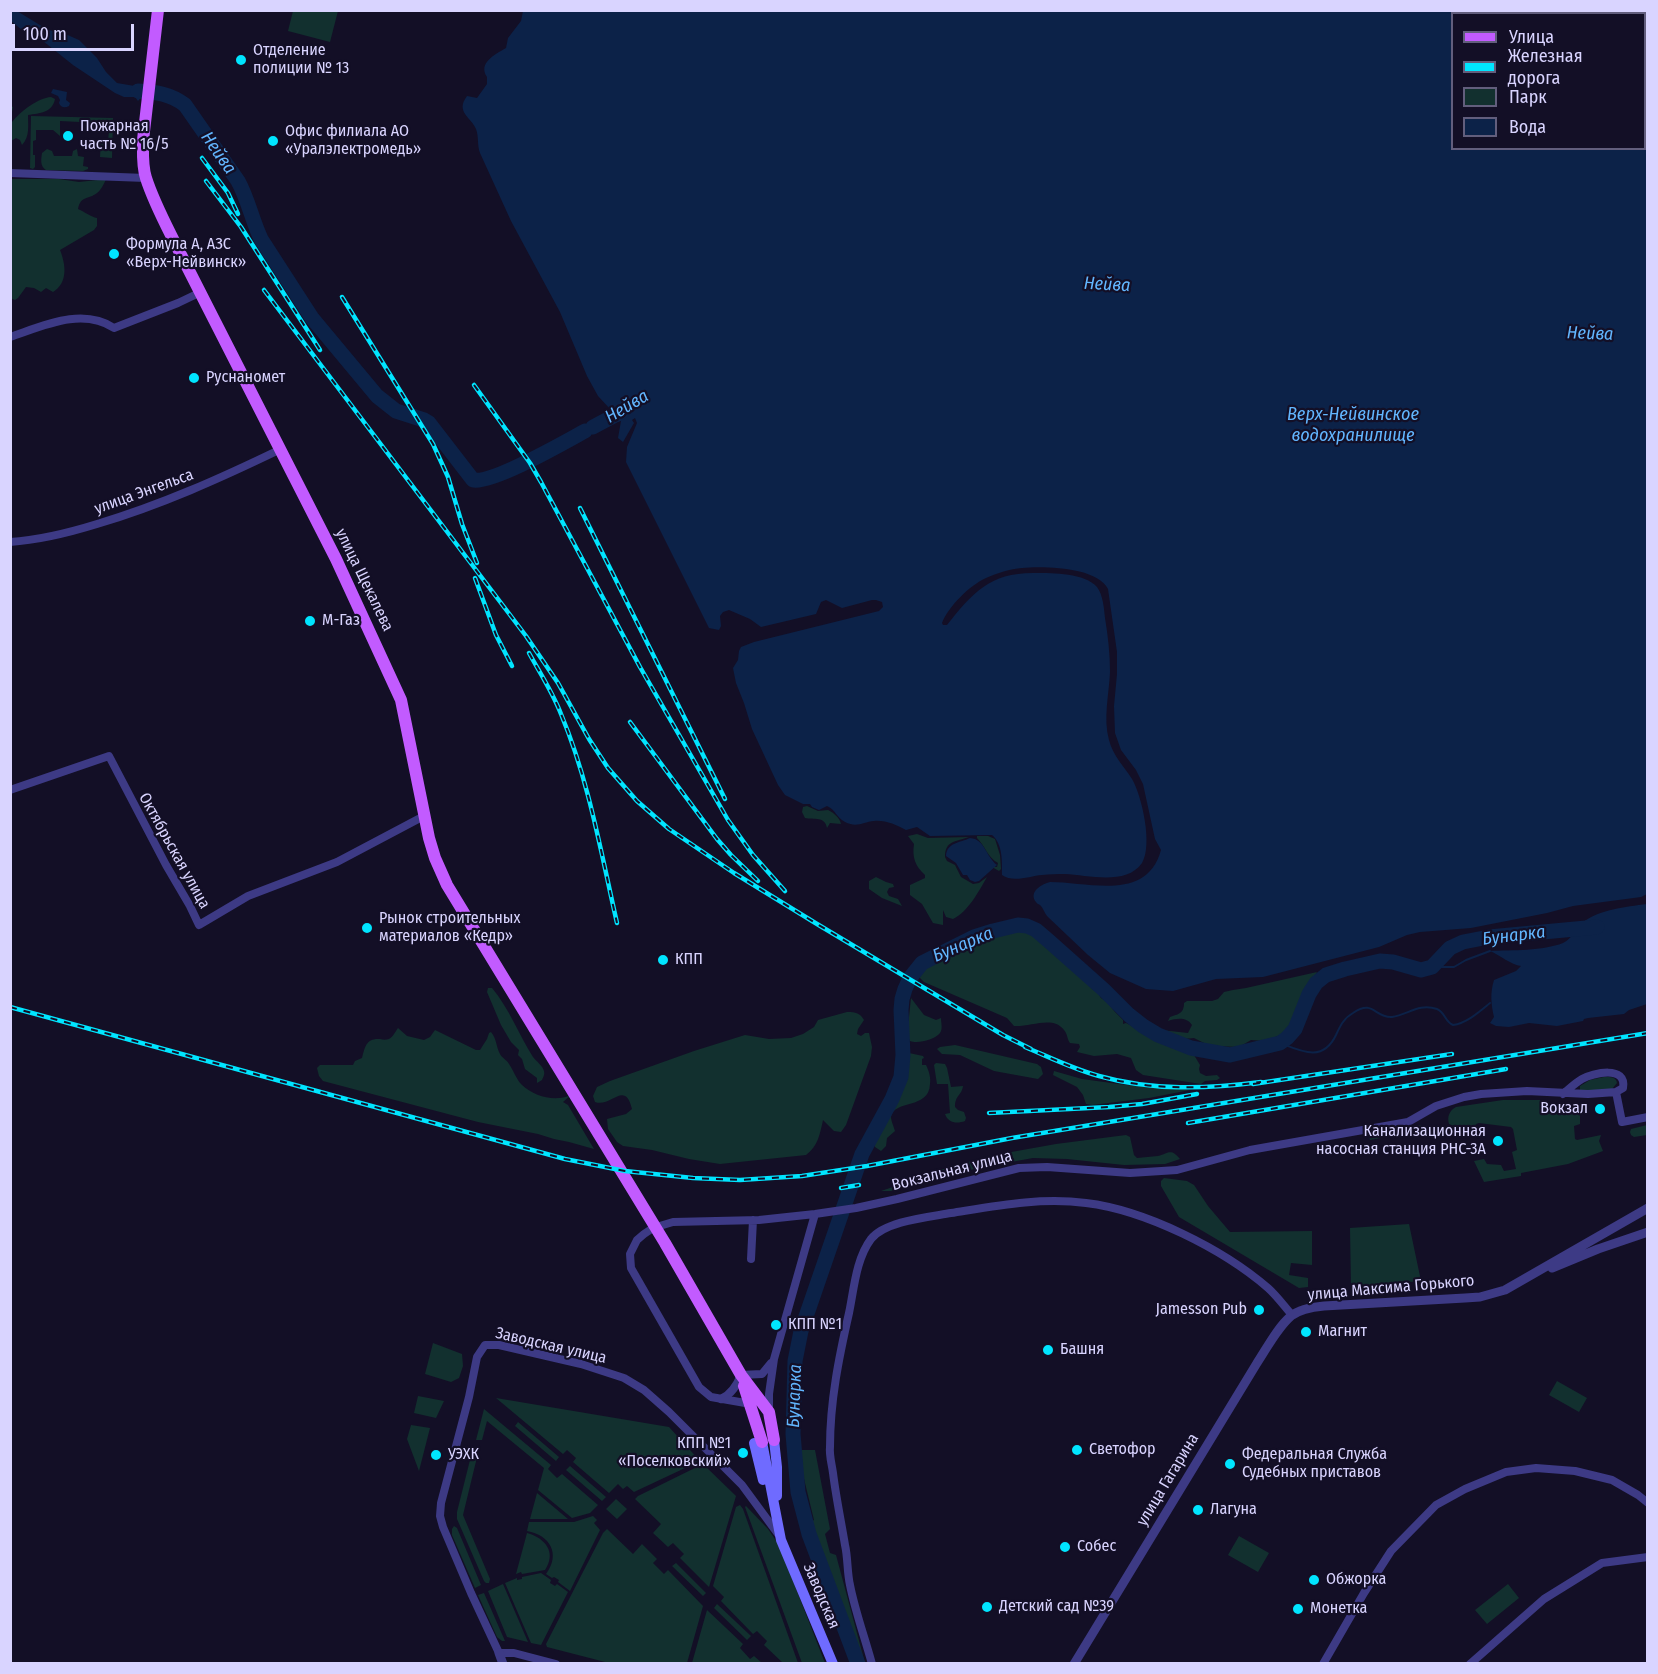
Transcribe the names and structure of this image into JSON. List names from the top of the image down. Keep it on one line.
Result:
{"streets":{"main road":["улица Щекалева","Заводская"],"street":["улица Энгельса","Октябрьская улица","Вокзальная улица","улица Максима Горького","Заводская улица","улица Гагарина"]},"crossings":[["улица Энгельса","улица Щекалева"],["улица Щекалева","Октябрьская улица"],["улица Максима Горького","улица Гагарина"],["Заводская улица","Заводская"]],"water":["Нейва","Верх-Нейвинское водохранилище","Бунарка"],"places":["Отделение полиции № 13","Пожарная часть № 16/5","Офис филиала АО «Уралэлектромедь»","Формула А, АЗС «Верх-Нейвинск»","Руснаномет","М-Газ","Рынок строительных материалов «Кедр»","КПП","Вокзал","Канализационная насосная станция РНС-3А","Jamesson Pub","КПП №1","Магнит","Башня","Светофор","КПП №1 «Поселковский»","УЭХК","Федеральная Служба Судебных приставов","Лагуна","Собес","Обжорка","Детский сад №39","Монетка"],"legend":["Улица","Железная дорога","Парк","Вода"],"scale_bar":"100 m"}
